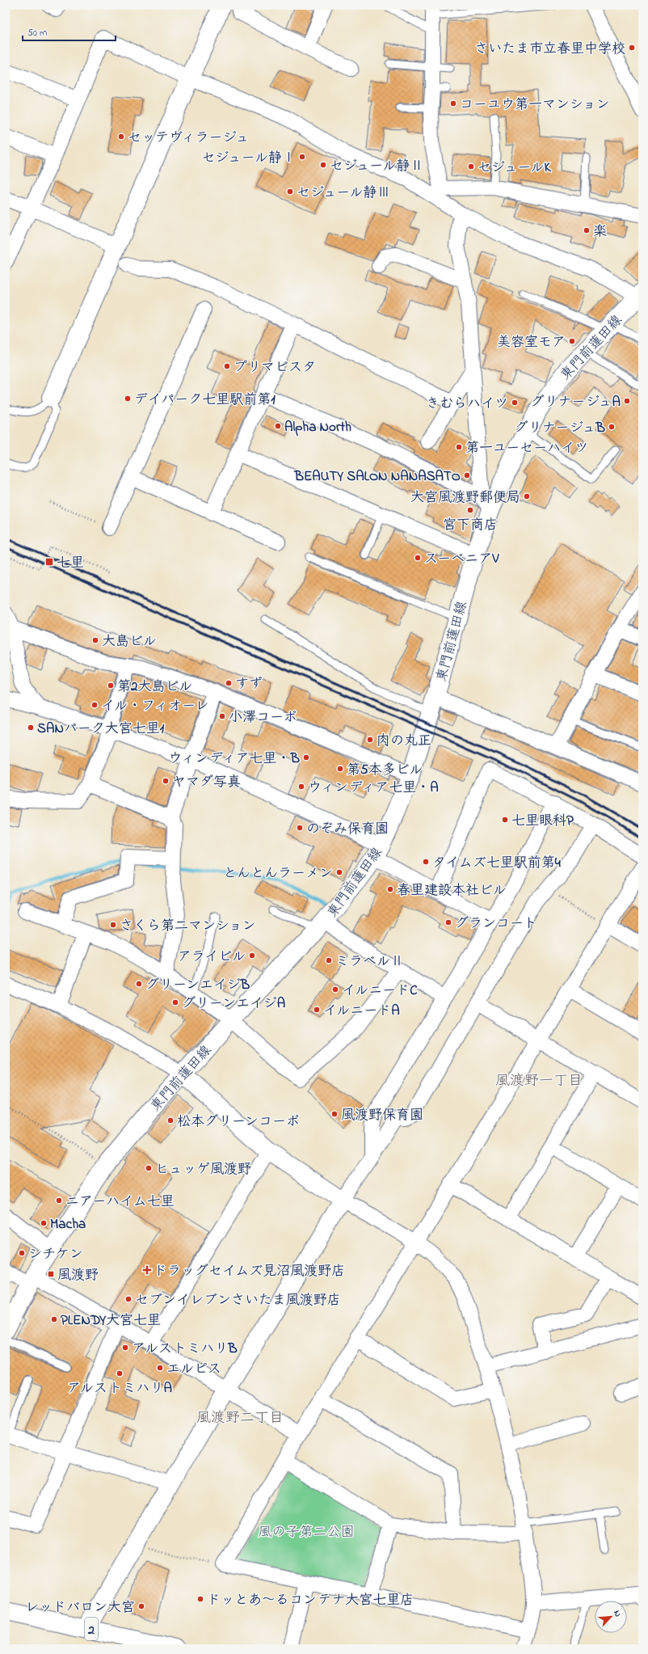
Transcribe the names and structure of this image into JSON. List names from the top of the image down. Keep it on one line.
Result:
{"streets":{"main road":["東門前蓮田線","2"]},"districts":["風渡野一丁目","風渡野二丁目"],"parks":["風の子第二公園"],"places":{"other":["さいたま市立春里中学校","コーユウ第一マンション","セッテヴィラージュ","セジュール静Ⅰ","セジュール静Ⅱ","セジュールK","セジュール静Ⅲ","楽","美容室モア","プリマビスタ","デイパーク七里駅前第1","グリナージュA","きむらハイツ","Alpha North","グリナージュB","第一ユーセーハイツ","BEAUTY SALON NANASATO","大宮風渡野郵便局","宮下商店","スーベニアV","大島ビル","すず","第2大島ビル","イル・フィオーレ","小澤コーポ","SANパーク大宮七里1","肉の丸正","ウィンディア七里・B","第5本多ビル","ヤマダ写真","ウィンディア七里・A","七里眼科P","のぞみ保育園","タイムズ七里駅前第4","とんとんラーメン","春里建設本社ビル","グランコート","さくら第二マンション","アライビル","ミラベルⅡ","グリーンエイジB","イルニードC","グリーンエイジA","イルニードA","風渡野保育園","松本グリーンコーポ","ヒュッゲ風渡野","ニアーハイム七里","Macha","シチケン","セブンイレブンさいたま風渡野店","PLENDY大宮七里","アルストミハリB","エルピス","アルストミハリA","ドッとあ～るコンテナ大宮七里店","レッドバロン大宮"],"transit":["七里","風渡野"],"health":["ドラッグセイムズ見沼風渡野店"]},"scale_bar":"50 m","north":"top right"}
